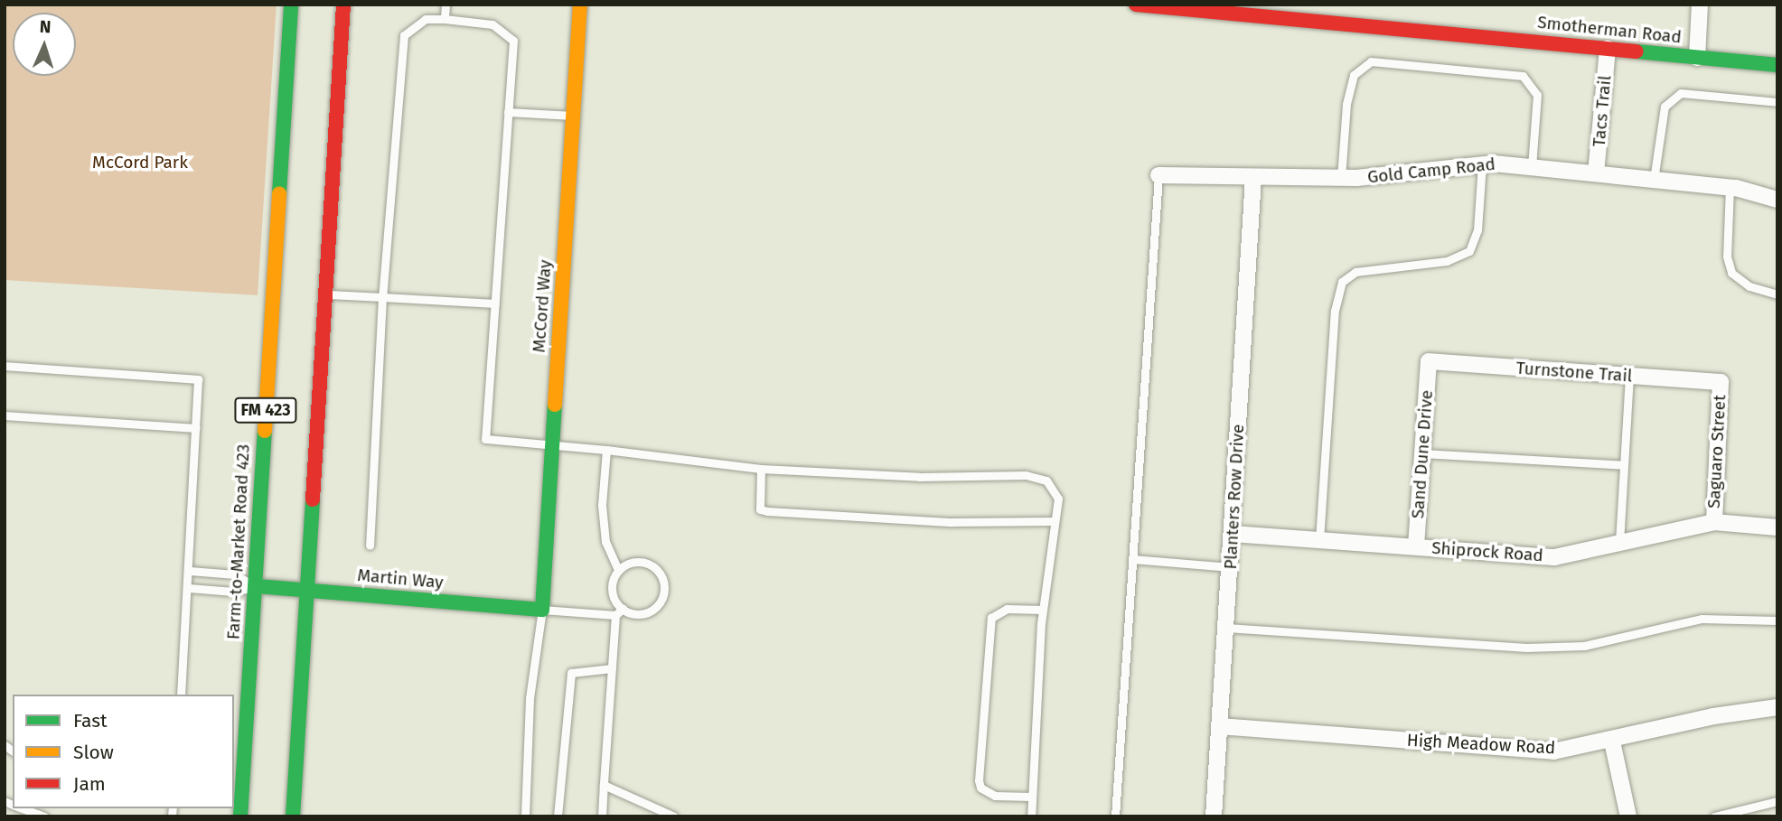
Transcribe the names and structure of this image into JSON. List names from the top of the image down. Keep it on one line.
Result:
{"streets":{"main road":["Smotherman Road","McCord Way","FM 423","Farm-to-Market Road 423","Martin Way"],"street":["Tacs Trail","Gold Camp Road","Turnstone Trail","Saguaro Street","Sand Dune Drive","Planters Row Drive","Shiprock Road","High Meadow Road"]},"crossings":[["Smotherman Road","Tacs Trail"],["Tacs Trail","Gold Camp Road"],["Gold Camp Road","Planters Row Drive"],["McCord Way","Martin Way"],["Turnstone Trail","Saguaro Street"],["Turnstone Trail","Sand Dune Drive"],["FM 423","Martin Way"],["Saguaro Street","Shiprock Road"],["Sand Dune Drive","Shiprock Road"],["Planters Row Drive","Shiprock Road"],["Planters Row Drive","High Meadow Road"],["Farm-to-Market Road 423","Martin Way"]],"parks":["McCord Park"],"legend":["Fast","Slow","Jam"],"north":"top"}
